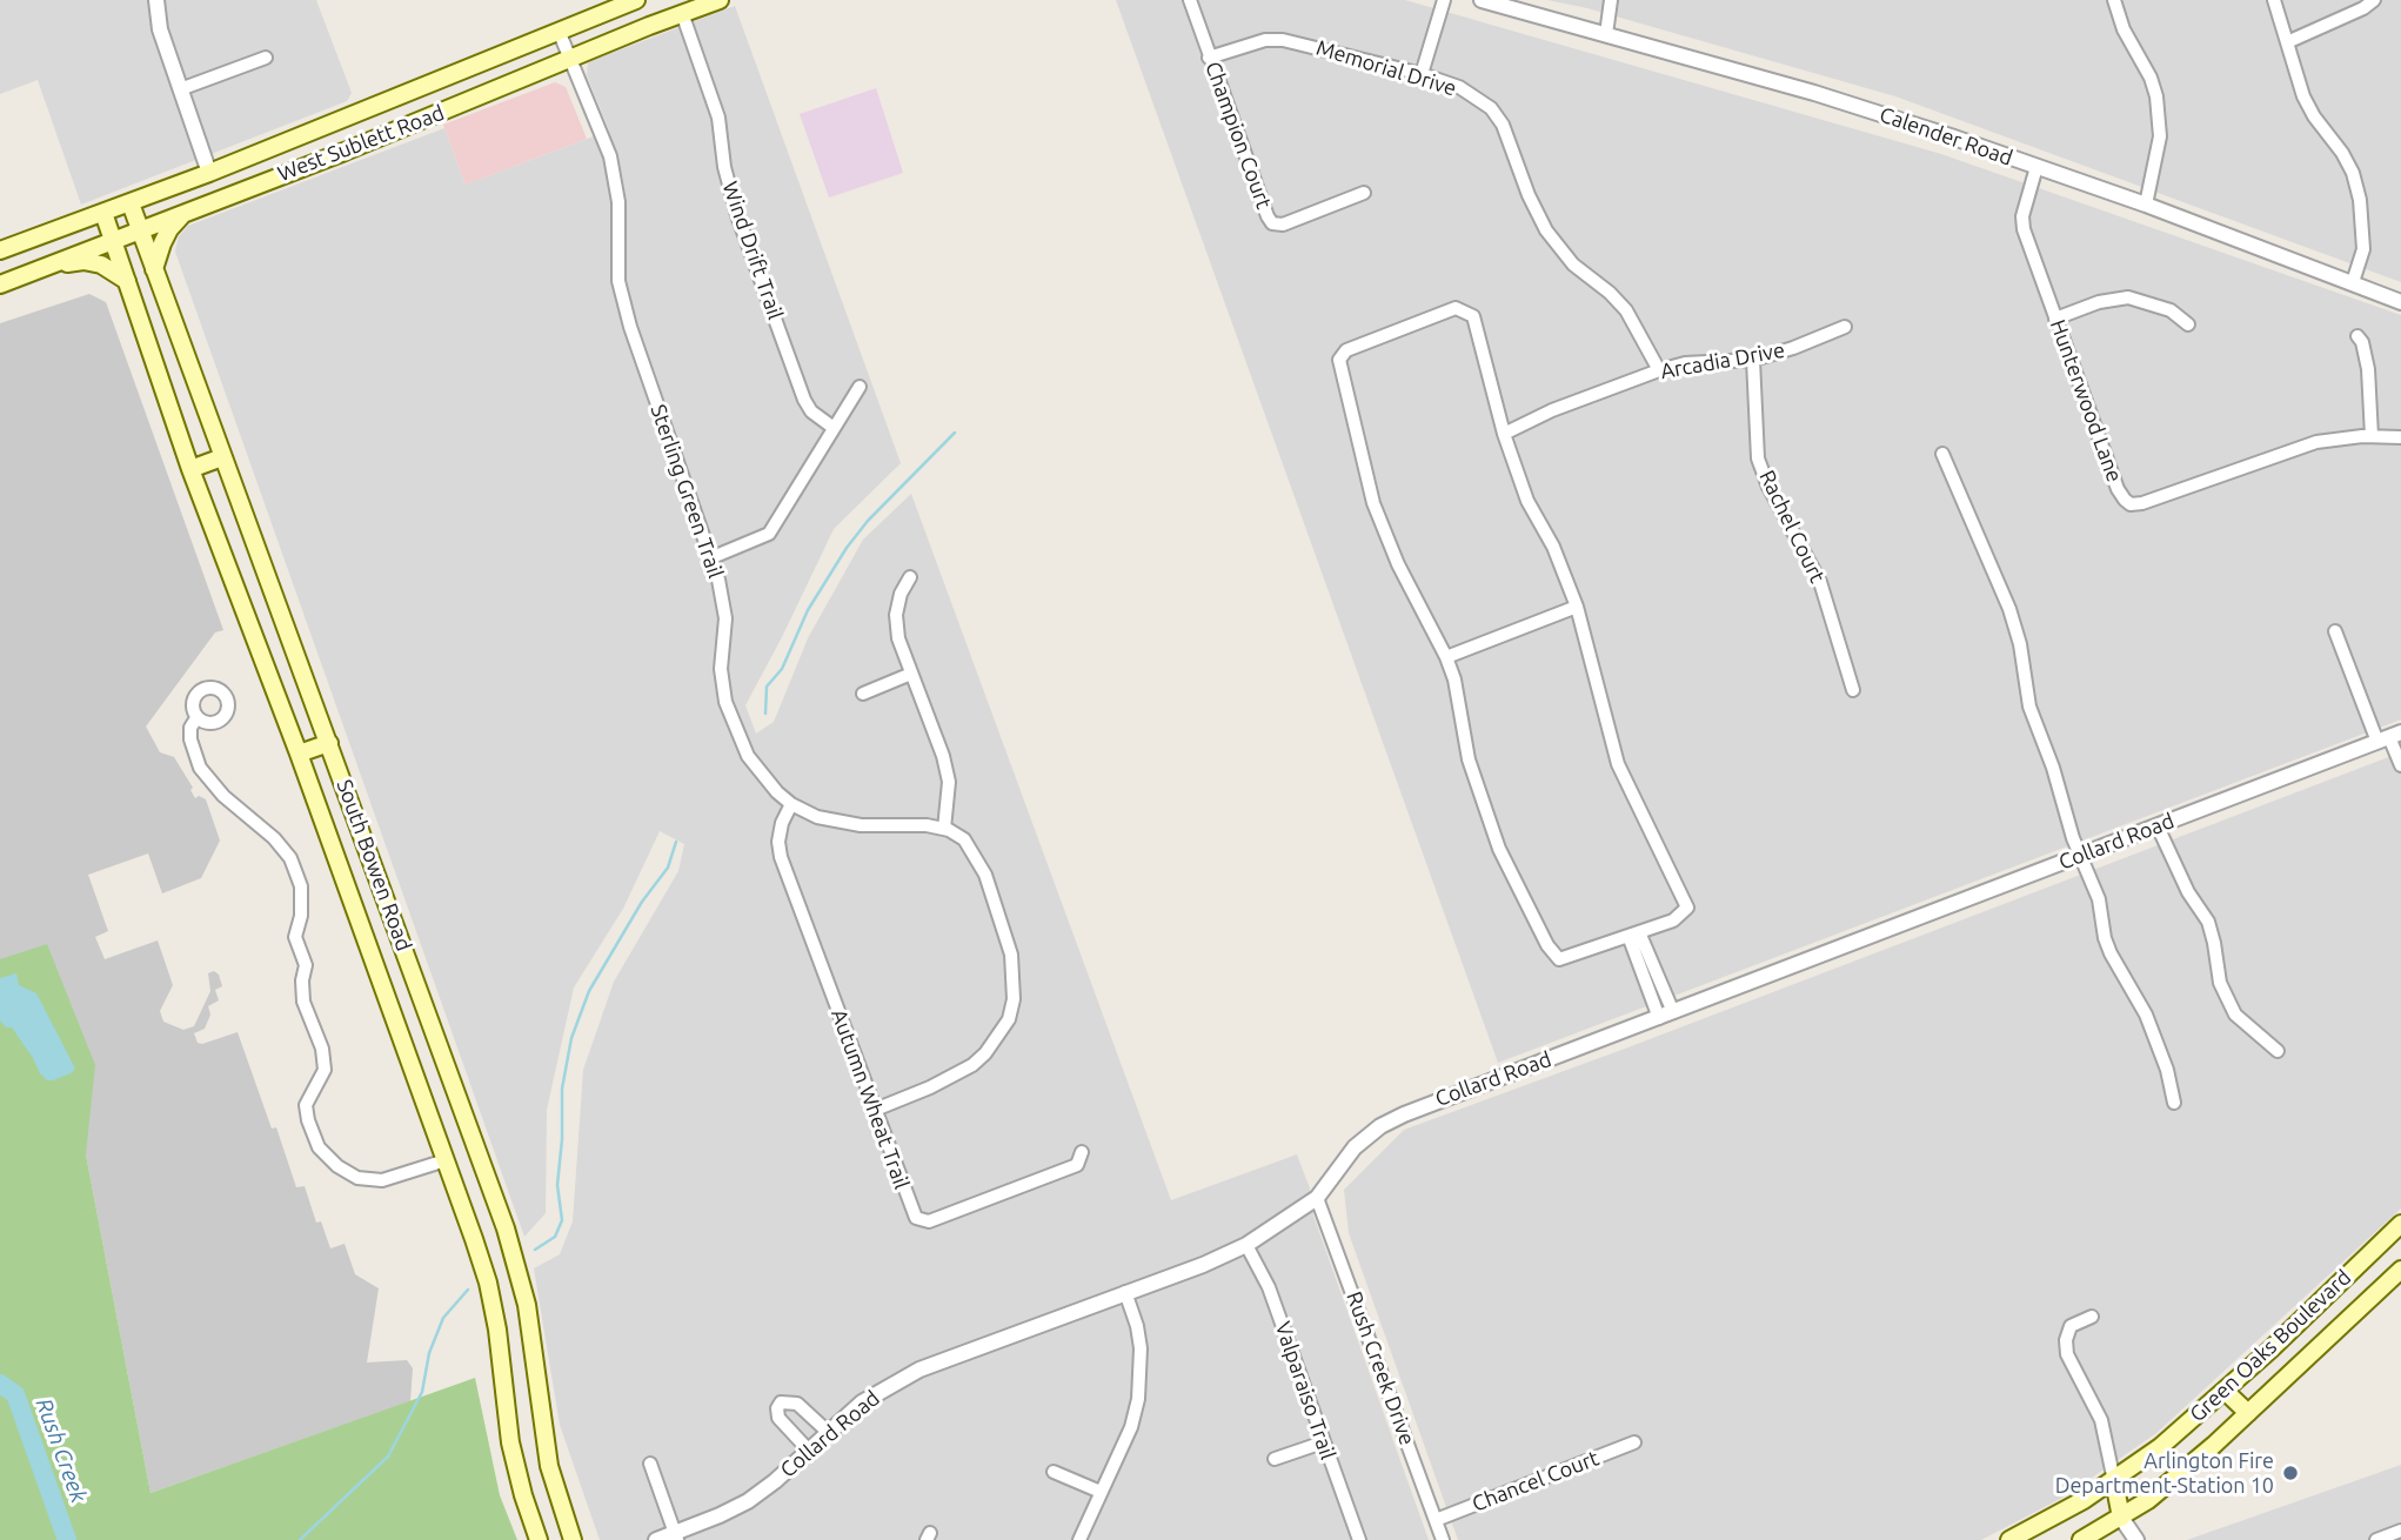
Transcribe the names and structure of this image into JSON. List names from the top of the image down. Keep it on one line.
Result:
{"streets":{"main road":["West Sublett Road","South Bowen Road","Green Oaks Boulevard"],"street":["Memorial Drive","Champion Court","Calender Road","Wind Drift Trail","Arcadia Drive","Hunterwood Lane","Sterling Green Trail","Rachel Court","Collard Road","Autumn Wheat Trail","Rush Creek Drive","Valparaiso Trail","Chancel Court"]},"crossings":[["Memorial Drive","Champion Court"],["Memorial Drive","Arcadia Drive"],["Calender Road","Hunterwood Lane"],["West Sublett Road","Wind Drift Trail"],["West Sublett Road","Sterling Green Trail"],["West Sublett Road","South Bowen Road"],["Arcadia Drive","Rachel Court"],["Sterling Green Trail","Autumn Wheat Trail"],["Collard Road","Rush Creek Drive"],["Collard Road","Valparaiso Trail"],["Rush Creek Drive","Chancel Court"]],"water":["Rush Creek"],"places":["Arlington Fire Department-Station 10"]}
